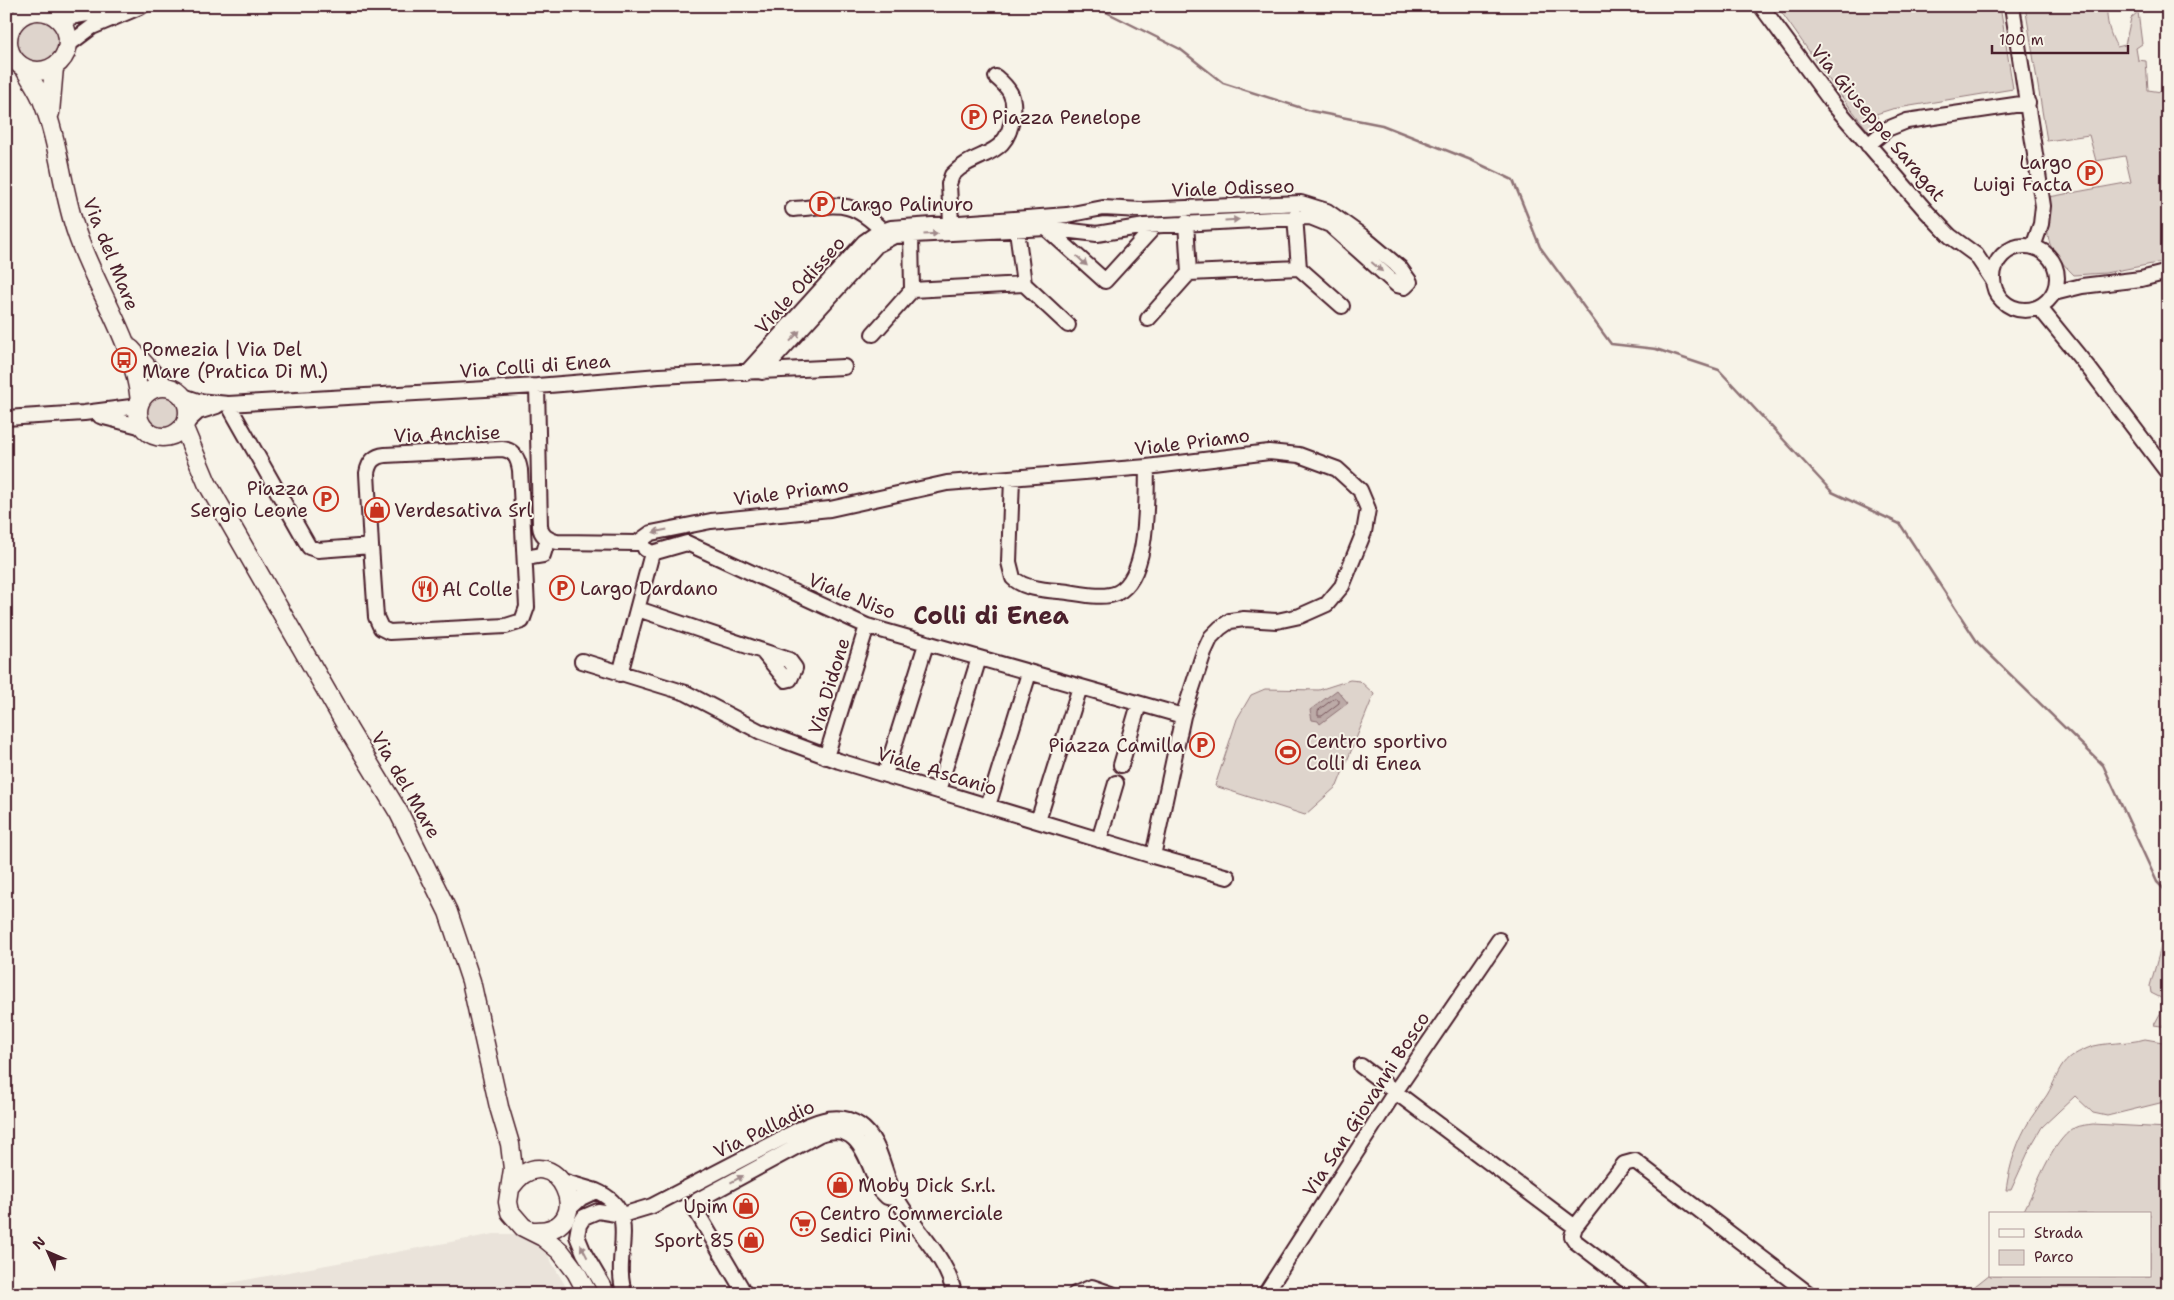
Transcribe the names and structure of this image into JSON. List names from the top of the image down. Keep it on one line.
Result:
{"streets":{"main road":["Via del Mare"],"street":["Via Giuseppe Saragat","Viale Odisseo","Via Colli di Enea","Via Anchise","Viale Priamo","Viale Niso","Via Didone","Viale Ascanio","Via San Giovanni Bosco","Via Palladio"]},"crossings":[["Viale Odisseo","Via Colli di Enea"],["Via del Mare","Via Colli di Enea"],["Viale Priamo","Viale Niso"],["Viale Niso","Via Didone"],["Via Didone","Viale Ascanio"]],"districts":["Colli di Enea"],"places":{"parking":["Piazza Penelope","Largo Luigi Facta","Largo Palinuro","Piazza Sergio Leone","Largo Dardano","Piazza Camilla"],"bus stop":["Pomezia | Via Del Mare (Pratica Di M.)"],"shop":["Verdesativa Srl","Moby Dick S.r.l.","Upim","Sport 85"],"restaurant":["Al Colle"],"sports":["Centro sportivo Colli di Enea"],"supermarket":["Centro Commerciale Sedici Pini"]},"legend":["Strada","Parco"],"scale_bar":"100 m","north":"top left"}
